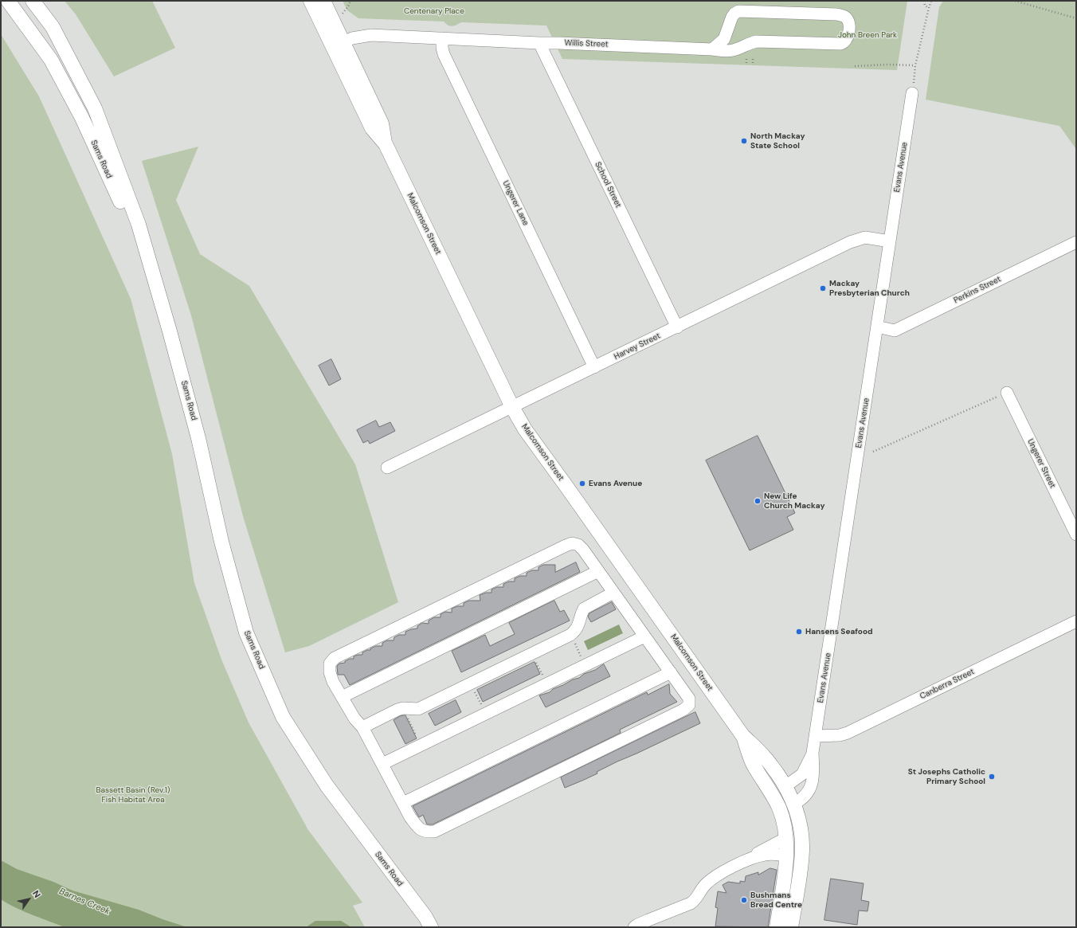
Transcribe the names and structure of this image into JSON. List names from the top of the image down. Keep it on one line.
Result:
{"streets":{"main road":["Sams Road","Malcomson Street"],"street":["Willis Street","Evans Avenue","School Street","Ungerer Lane","Perkins Street","Harvey Street","Ungerer Street","Canberra Street"]},"crossings":[["Willis Street","School Street"],["Willis Street","Ungerer Lane"],["Willis Street","Malcomson Street"],["Evans Avenue","Malcomson Street"],["Evans Avenue","Perkins Street"],["Evans Avenue","Harvey Street"],["Evans Avenue","Canberra Street"],["School Street","Harvey Street"],["Ungerer Lane","Harvey Street"],["Malcomson Street","Harvey Street"]],"water":["Barnes Creek"],"parks":["Centenary Place","John Breen Park","Bassett Basin (Rev.1) Fish Habitat Area"],"places":["North Mackay State School","Mackay Presbyterian Church","Evans Avenue","New Life Church Mackay","Hansens Seafood","St Josephs Catholic Primary School","Bushmans Bread Centre"],"north":"top right"}
